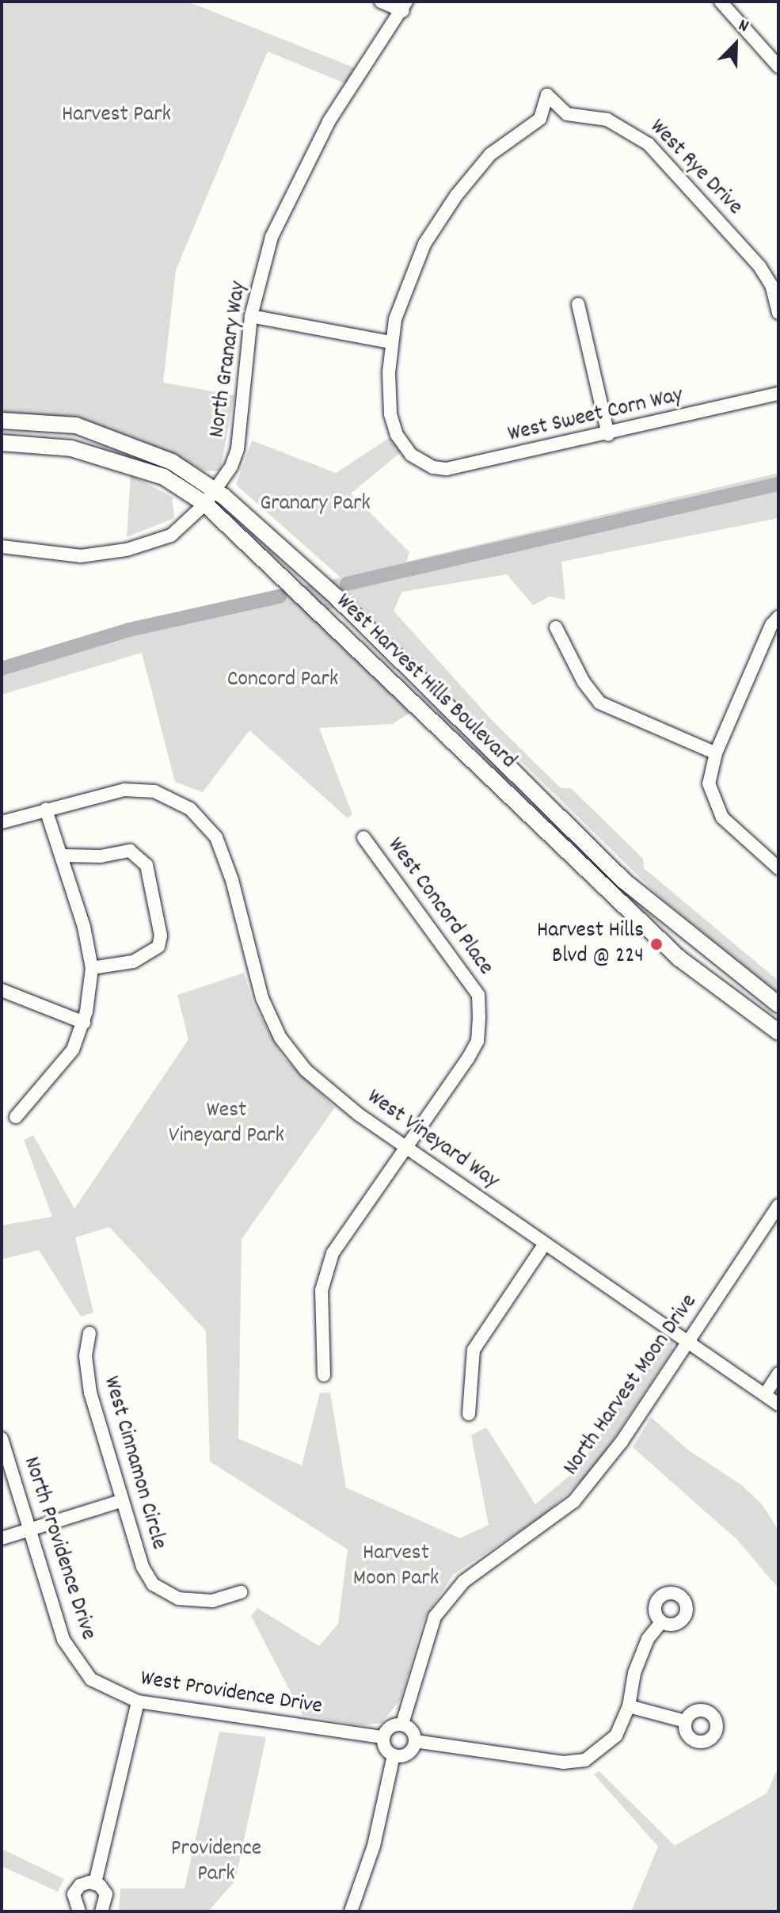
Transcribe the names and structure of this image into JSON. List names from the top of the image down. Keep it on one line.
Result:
{"streets":{"street":["West Rye Drive","North Granary Way","West Sweet Corn Way","West Harvest Hills Boulevard","West Concord Place","West Vineyard Way","North Harvest Moon Drive","West Cinnamon Circle","North Providence Drive","West Providence Drive"]},"crossings":[["West Rye Drive","West Sweet Corn Way"],["North Granary Way","West Harvest Hills Boulevard"],["West Concord Place","West Vineyard Way"],["West Vineyard Way","North Harvest Moon Drive"],["North Harvest Moon Drive","West Providence Drive"],["North Providence Drive","West Providence Drive"]],"parks":["Harvest Park","Granary Park","Concord Park","West Vineyard Park","Harvest Moon Park","Providence Park"],"places":["Harvest Hills Blvd @ 224"],"north":"top right"}
